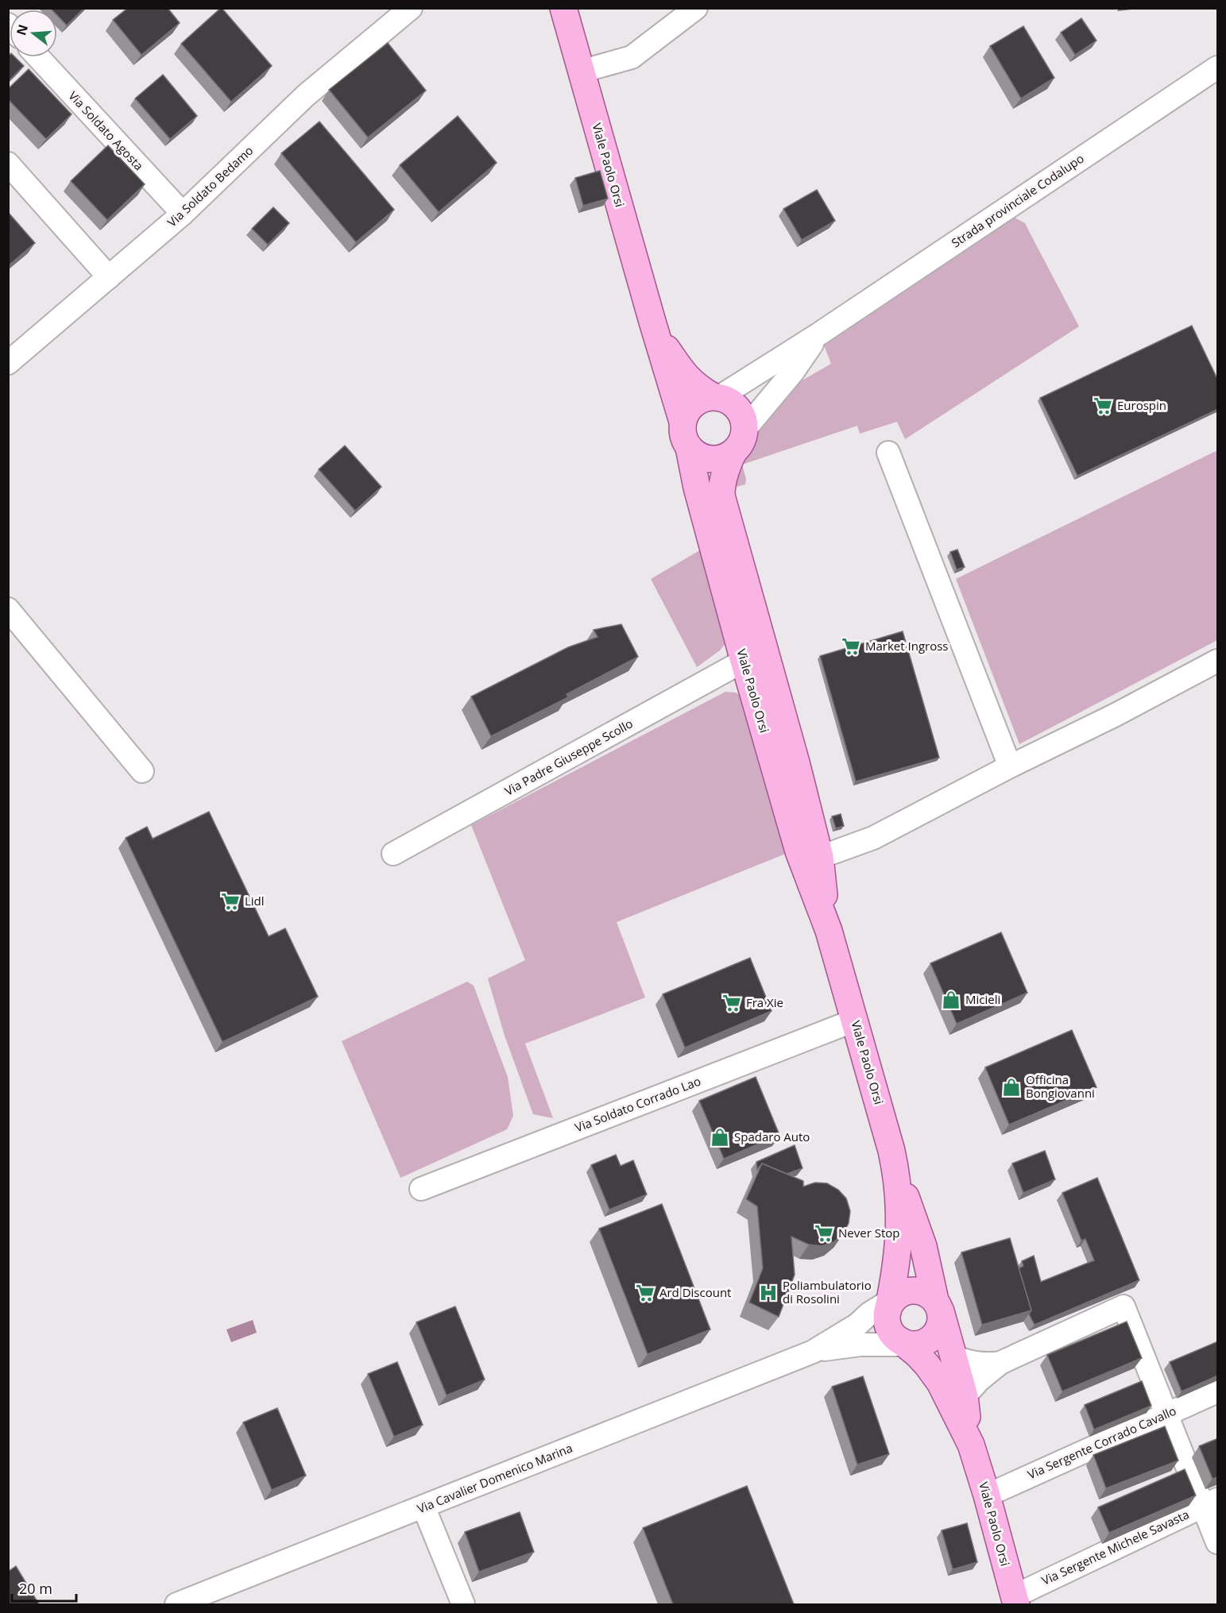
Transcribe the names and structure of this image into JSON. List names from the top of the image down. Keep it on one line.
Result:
{"streets":{"main road":["Viale Paolo Orsi"],"street":["Via Soldato Agosta","Via Soldato Bedamo","Strada provinciale Codalupo","Via Padre Giuseppe Scollo","Via Soldato Corrado Lao","Via Sergente Corrado Cavallo","Via Cavalier Domenico Marina","Via Sergente Michele Savasta"]},"crossings":[["Via Soldato Agosta","Via Soldato Bedamo"],["Viale Paolo Orsi","Strada provinciale Codalupo"],["Viale Paolo Orsi","Via Padre Giuseppe Scollo"],["Viale Paolo Orsi","Via Soldato Corrado Lao"],["Viale Paolo Orsi","Via Sergente Corrado Cavallo"],["Viale Paolo Orsi","Via Sergente Michele Savasta"]],"places":{"supermarket":["Eurospin","Market Ingross","Lidl","Fra Xie","Never Stop","Ard Discount"],"shop":["Micieli","Officina Bongiovanni","Spadaro Auto"],"hospital":["Poliambulatorio di Rosolini"]},"scale_bar":"20 m","north":"left"}
